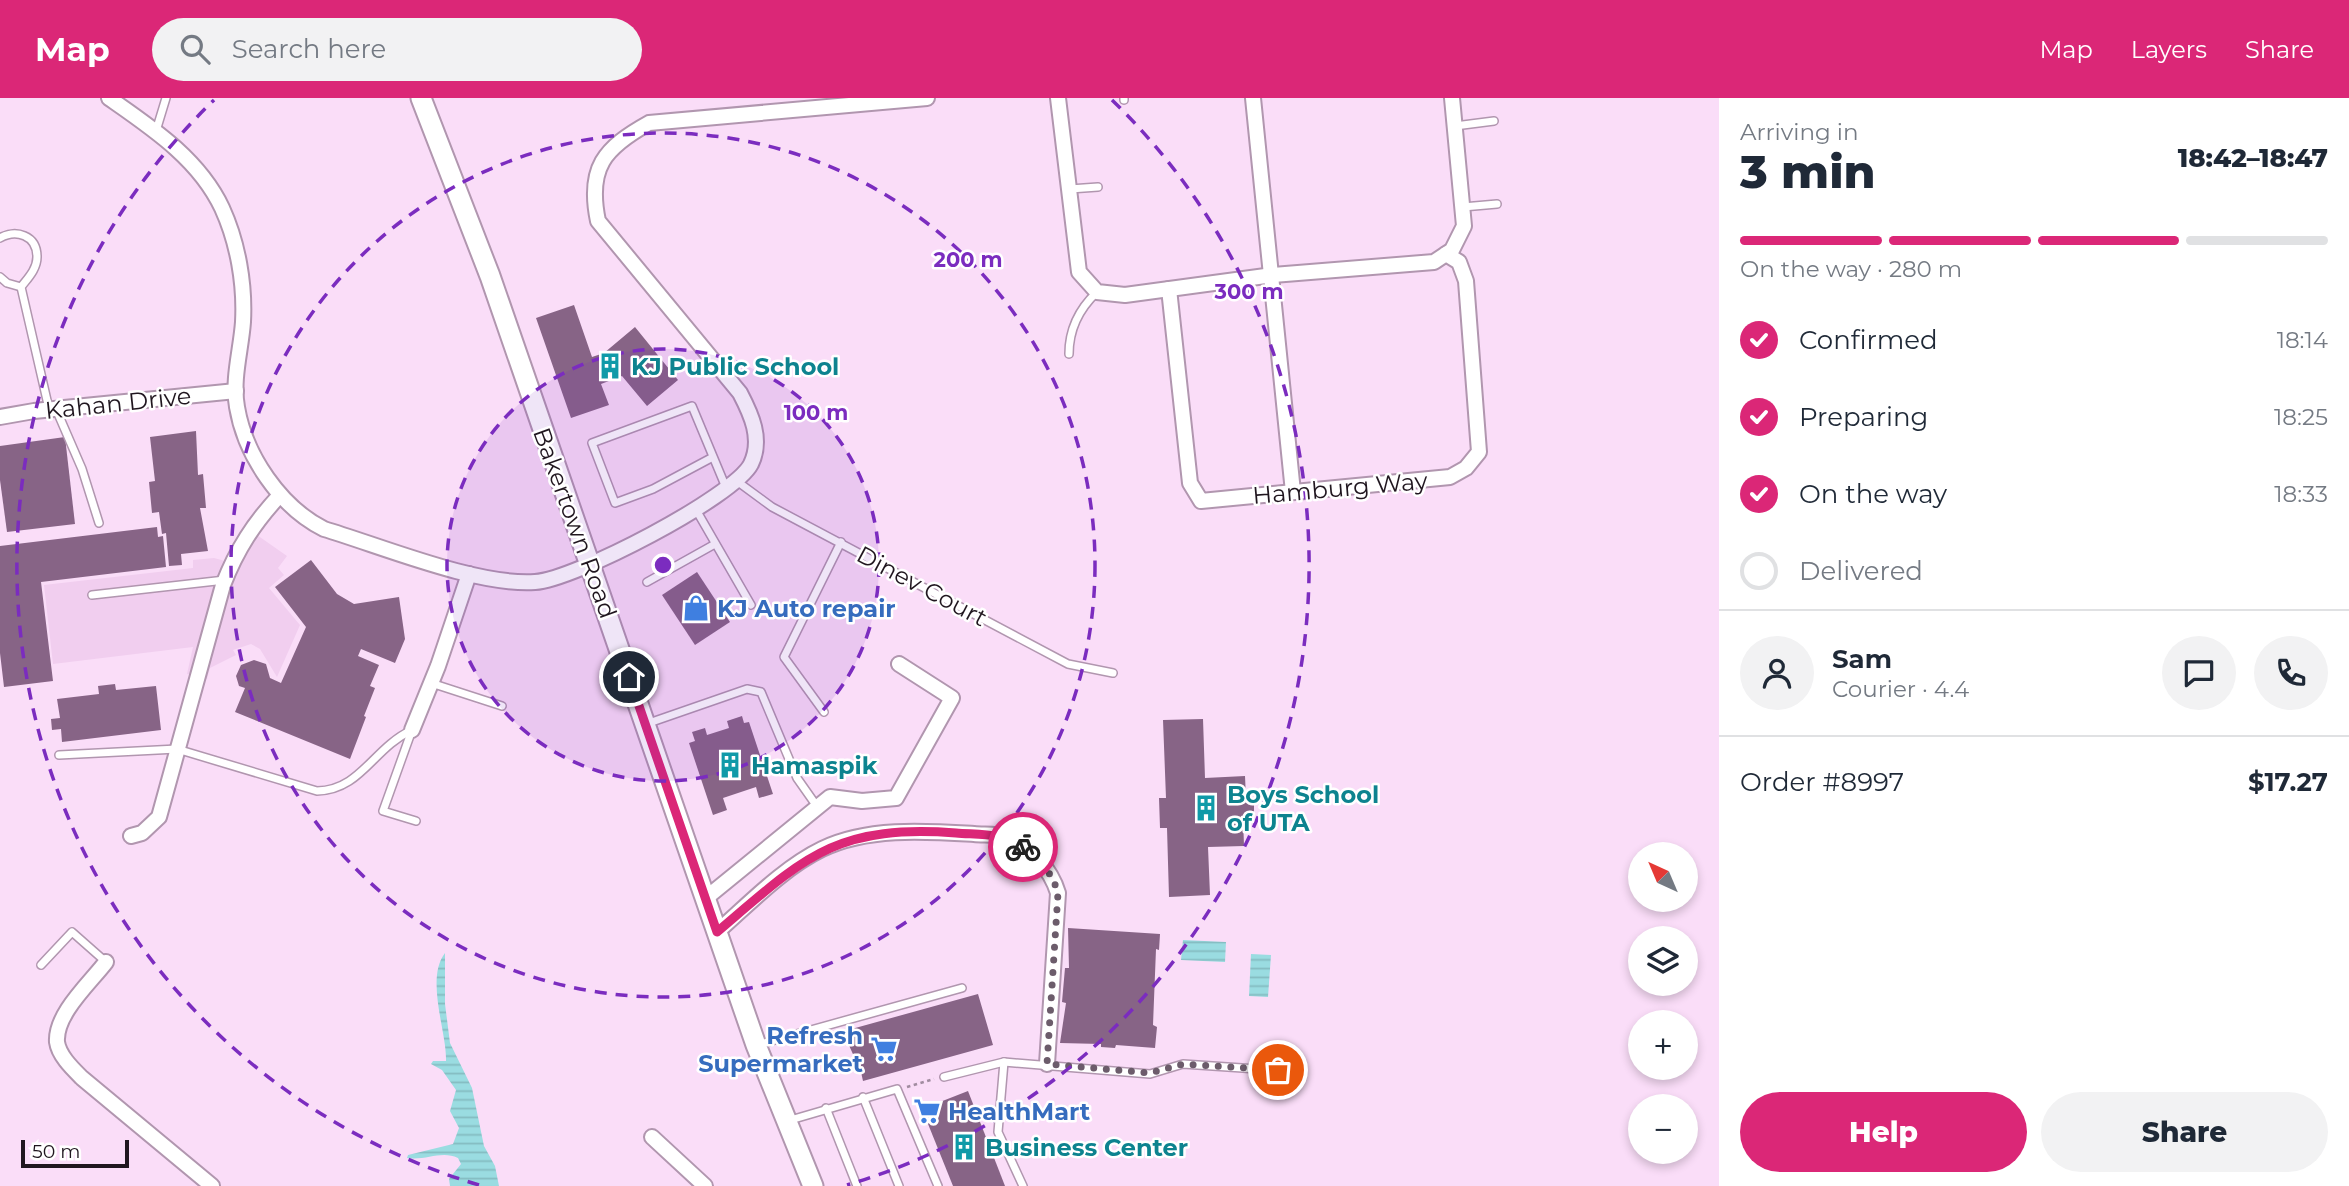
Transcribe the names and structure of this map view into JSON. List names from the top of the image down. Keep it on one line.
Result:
{"streets":{"street":["Kahan Drive","Hamburg Way","Bakertown Road"],"lane":["Dinev Court"]},"places":{"building":["KJ Public School","Hamaspik","Boys School of UTA","Business Center"],"shop":["KJ Auto repair"],"supermarket":["Refresh Supermarket","HealthMart"]},"scale_bar":"50 m","north":"top left","page":{"header":"Map","search":"Search here","nav":["Map","Layers","Share"],"heading":["3 min","Arriving in","18:42–18:47"],"panel":["Sam","Courier · 4.4","Order #8997","$17.27"],"bar":"On the way · 280 m","list":[["Confirmed","18:14"],["Preparing","18:25"],["On the way","18:33"],"Delivered"],"map_buttons":["+","−"],"buttons":["Help","Share"],"scale":"50 m"},"rings":["200 m","300 m","100 m"]}
